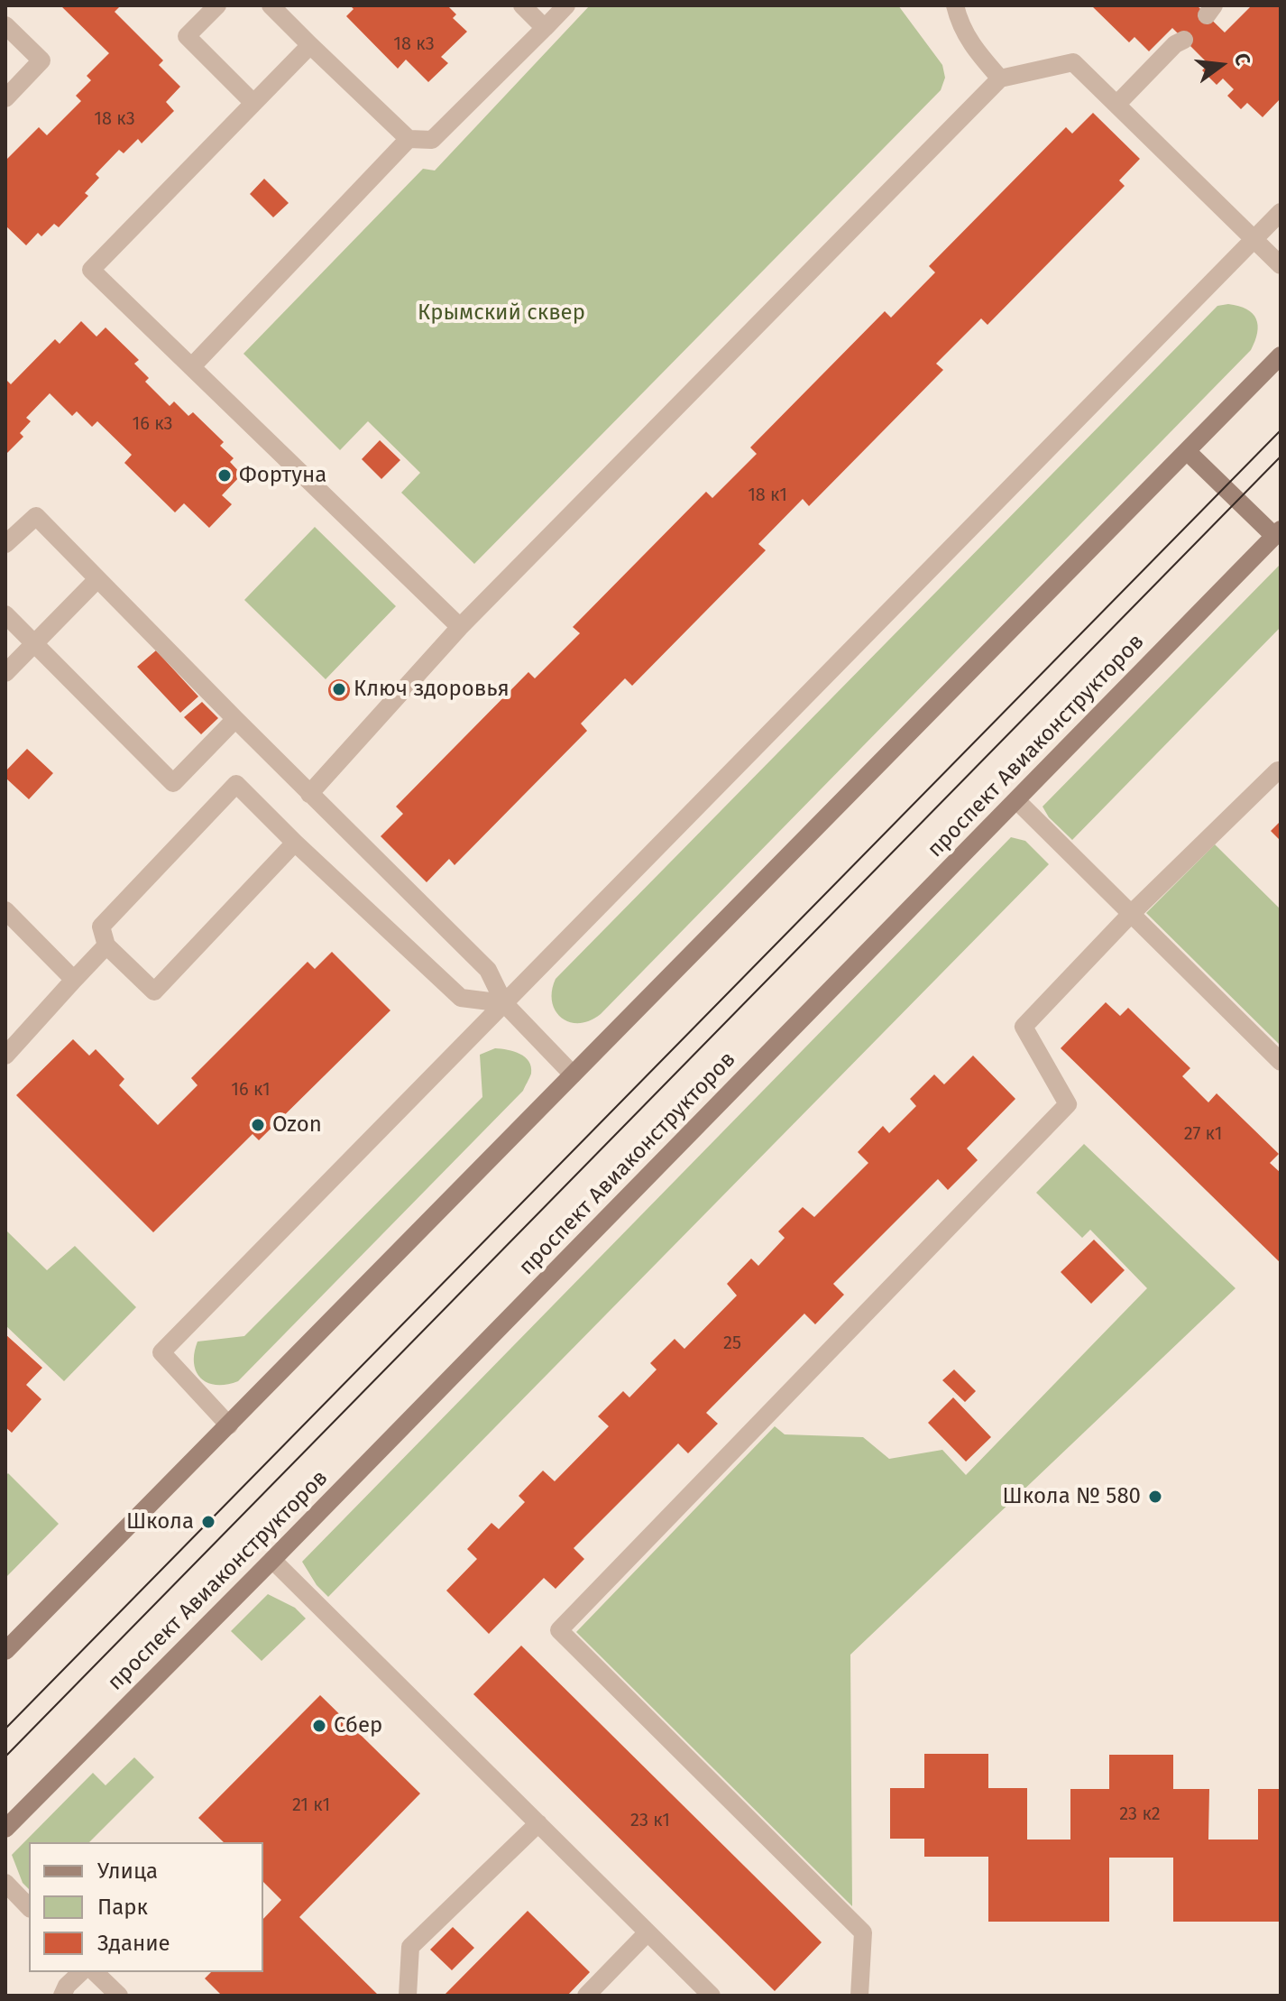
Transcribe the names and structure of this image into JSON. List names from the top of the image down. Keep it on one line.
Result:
{"streets":{"street":["проспект Авиаконструкторов"]},"parks":["Крымский сквер"],"places":["Фортуна","Ключ здоровья","Ozon","Школа № 580","Школа","Сбер"],"house_numbers":["18 к3","18 к3","16 к3","18 к1","16 к1","27 к1","25","21 к1","23 к2","23 к1"],"legend":["Улица","Парк","Здание"],"north":"right"}
